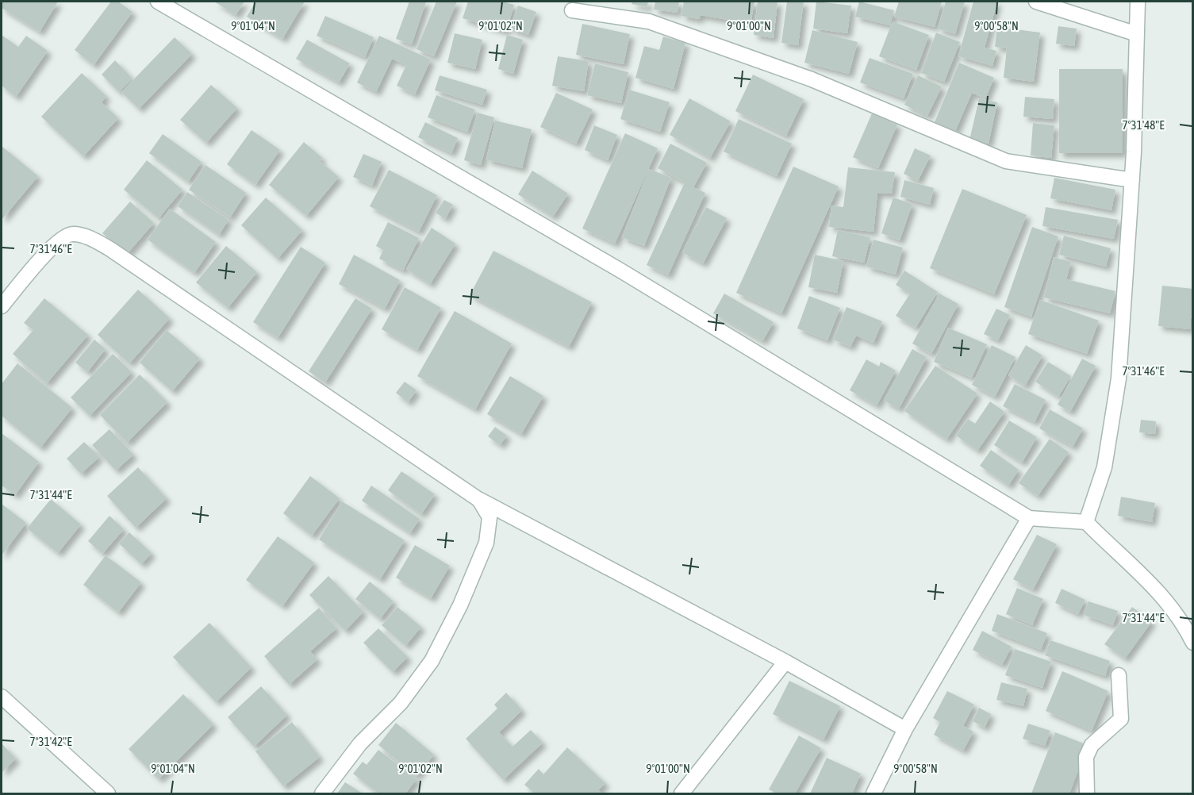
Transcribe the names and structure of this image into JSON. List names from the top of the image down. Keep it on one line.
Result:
{"coordinates":["9°01'04\"N","9°01'02\"N","9°01'00\"N","9°00'58\"N","7°31'48\"E","7°31'46\"E","7°31'44\"E","7°31'42\"E"]}
